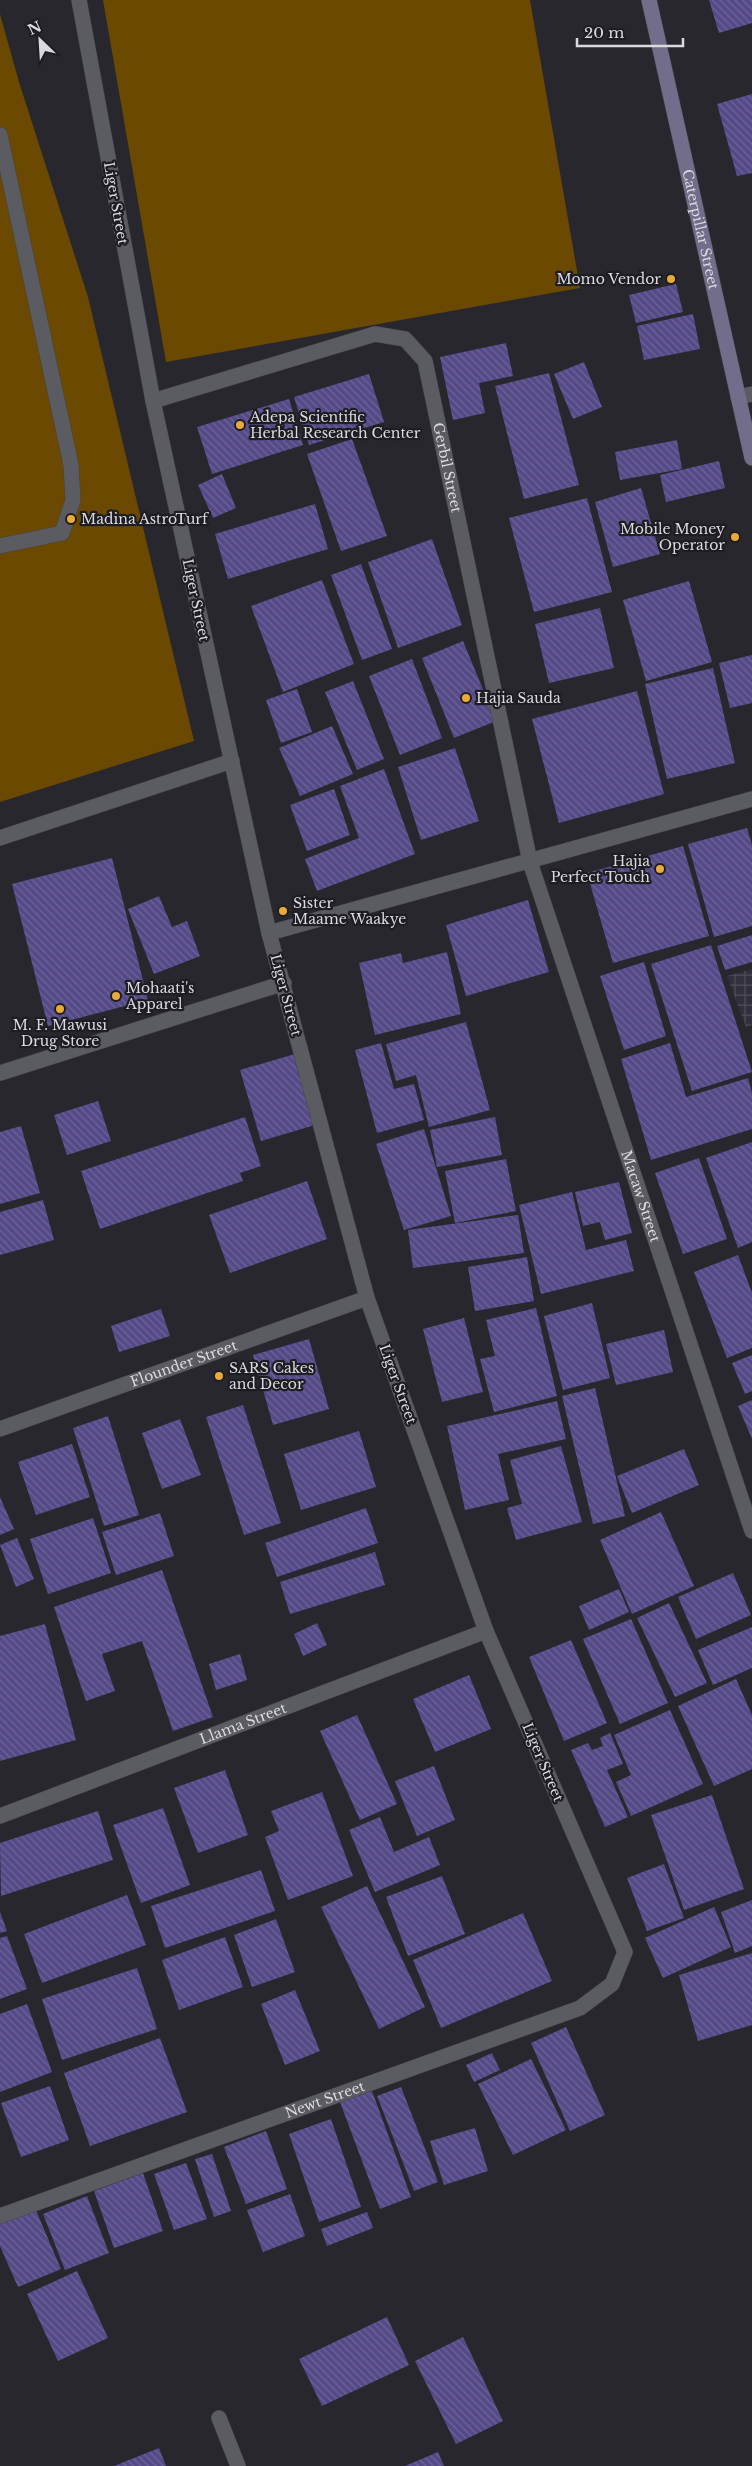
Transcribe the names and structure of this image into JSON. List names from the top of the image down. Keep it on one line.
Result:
{"streets":{"street":["Liger Street","Caterpillar Street","Gerbil Street","Macaw Street","Flounder Street","Llama Street","Newt Street"]},"crossings":[["Liger Street","Gerbil Street"],["Liger Street","Flounder Street"],["Liger Street","Llama Street"],["Liger Street","Newt Street"],["Gerbil Street","Macaw Street"]],"places":["Momo Vendor","Adepa Scientific Herbal Research Center","Madina AstroTurf","Mobile Money Operator","Hajia Sauda","Hajia Perfect Touch","Sister Maame Waakye","Mohaati's Apparel","M. F. Mawusi Drug Store","SARS Cakes and Decor"],"scale_bar":"20 m","north":"top left"}
